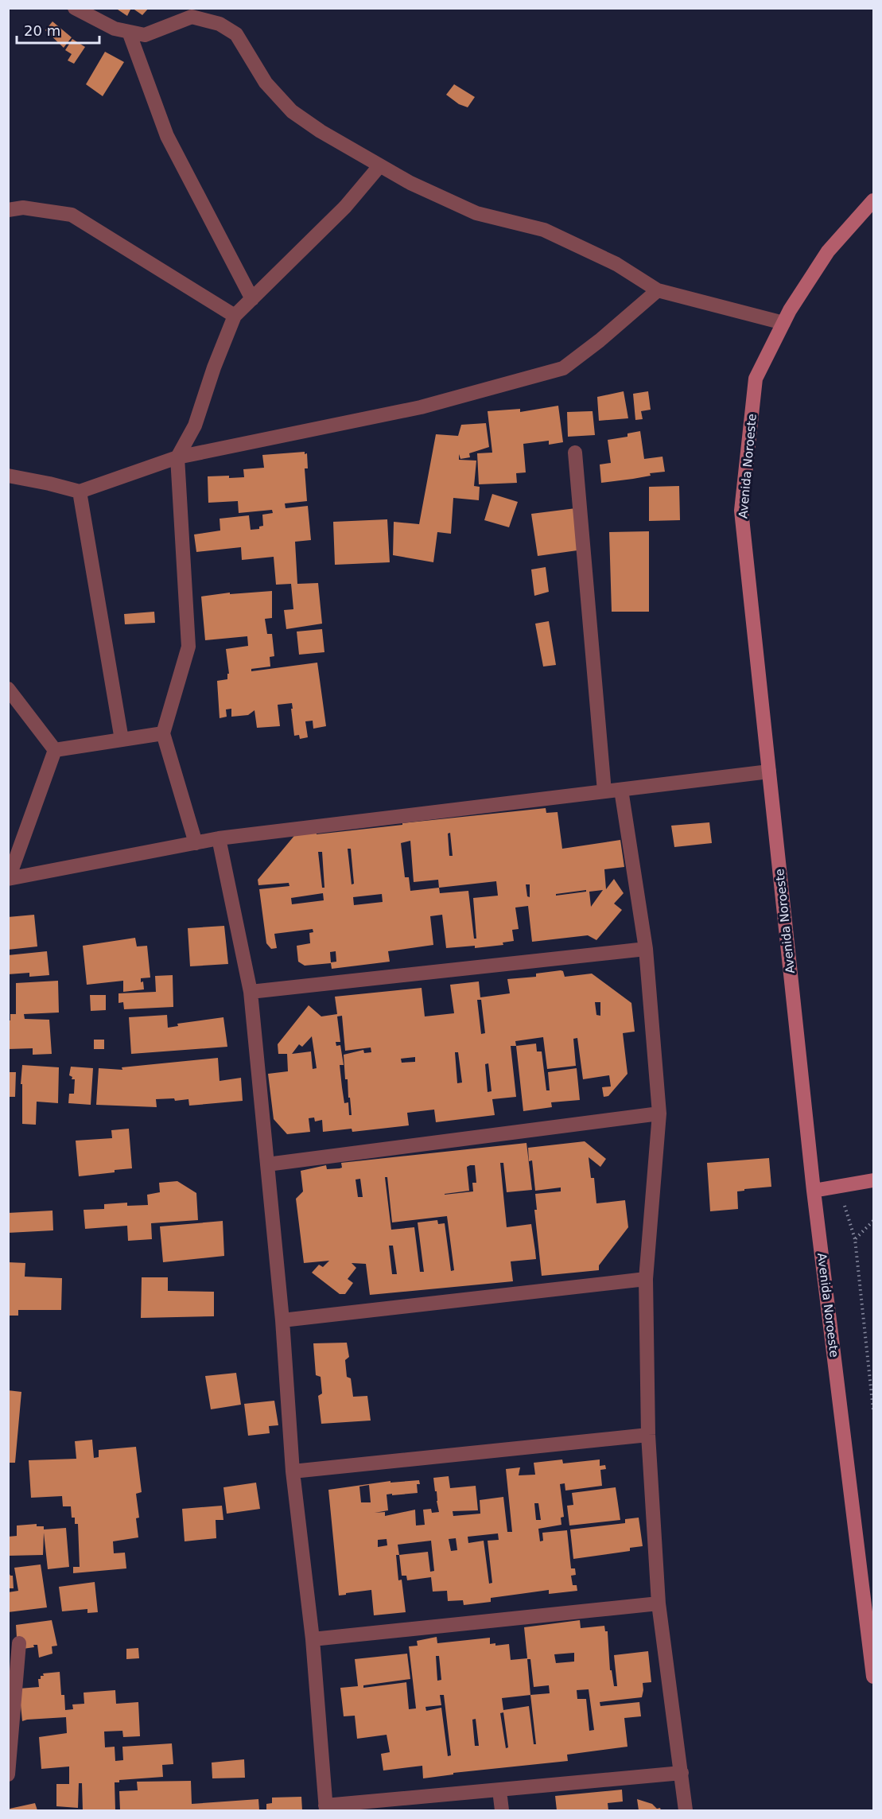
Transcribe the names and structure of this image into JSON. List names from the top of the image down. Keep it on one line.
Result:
{"streets":{"street":["Avenida Noroeste"]},"scale_bar":"20 m"}
